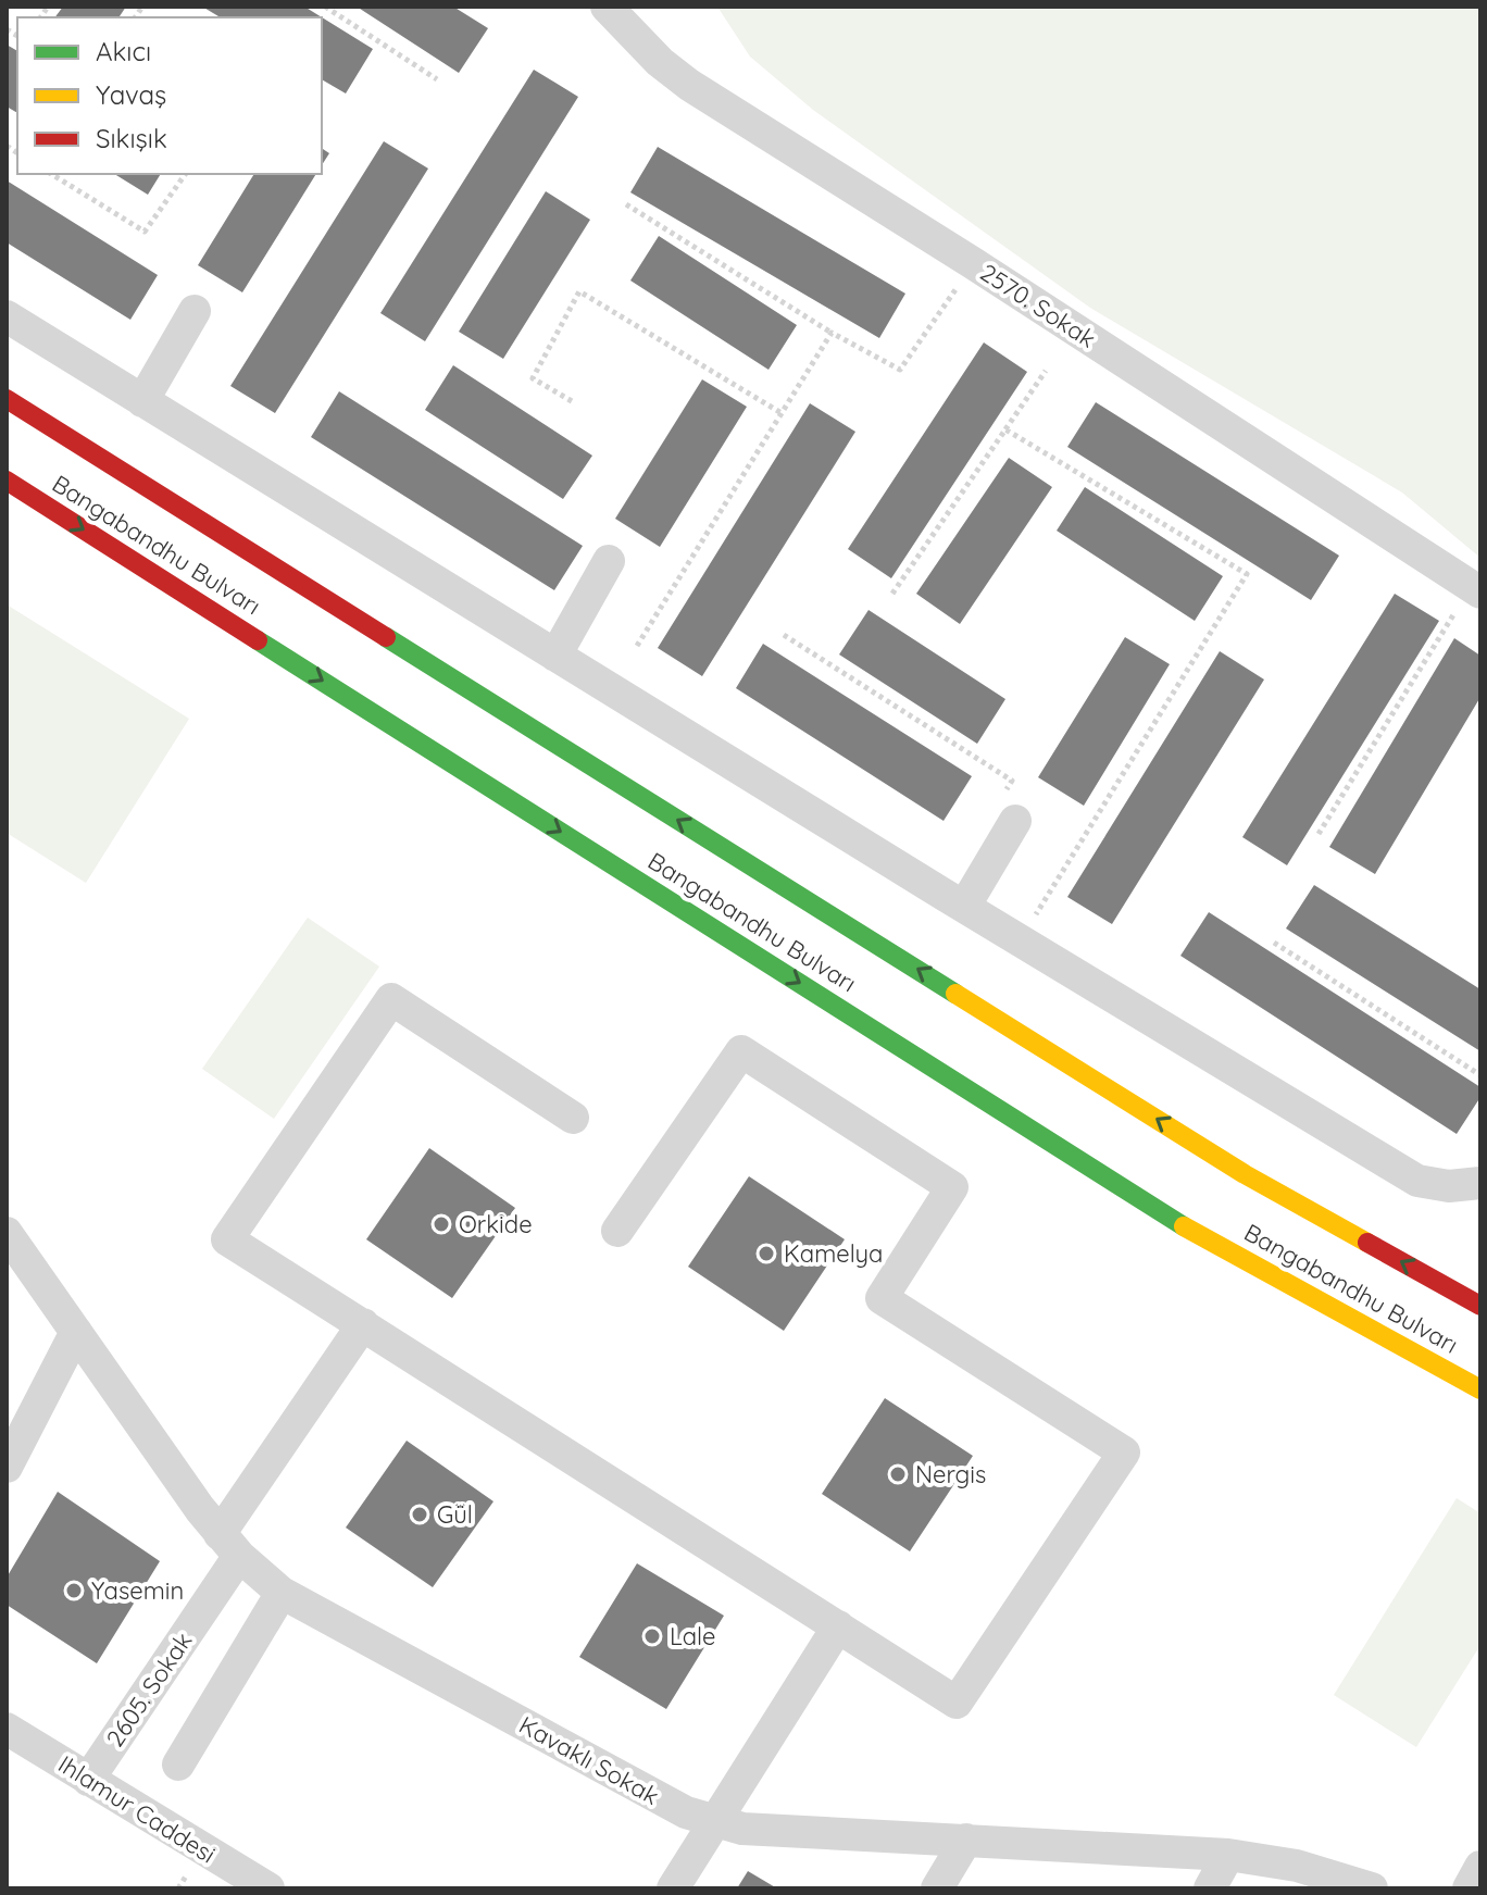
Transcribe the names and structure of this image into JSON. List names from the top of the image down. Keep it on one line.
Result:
{"streets":{"main road":["Bangabandhu Bulvarı"],"street":["2570. Sokak","2605. Sokak","Kavaklı Sokak","Ihlamur Caddesi"]},"crossings":[["2605. Sokak","Kavaklı Sokak"],["2605. Sokak","Ihlamur Caddesi"]],"places":["Orkide","Kamelya","Nergis","Gül","Yasemin","Lale"],"legend":["Akıcı","Yavaş","Sıkışık"]}
